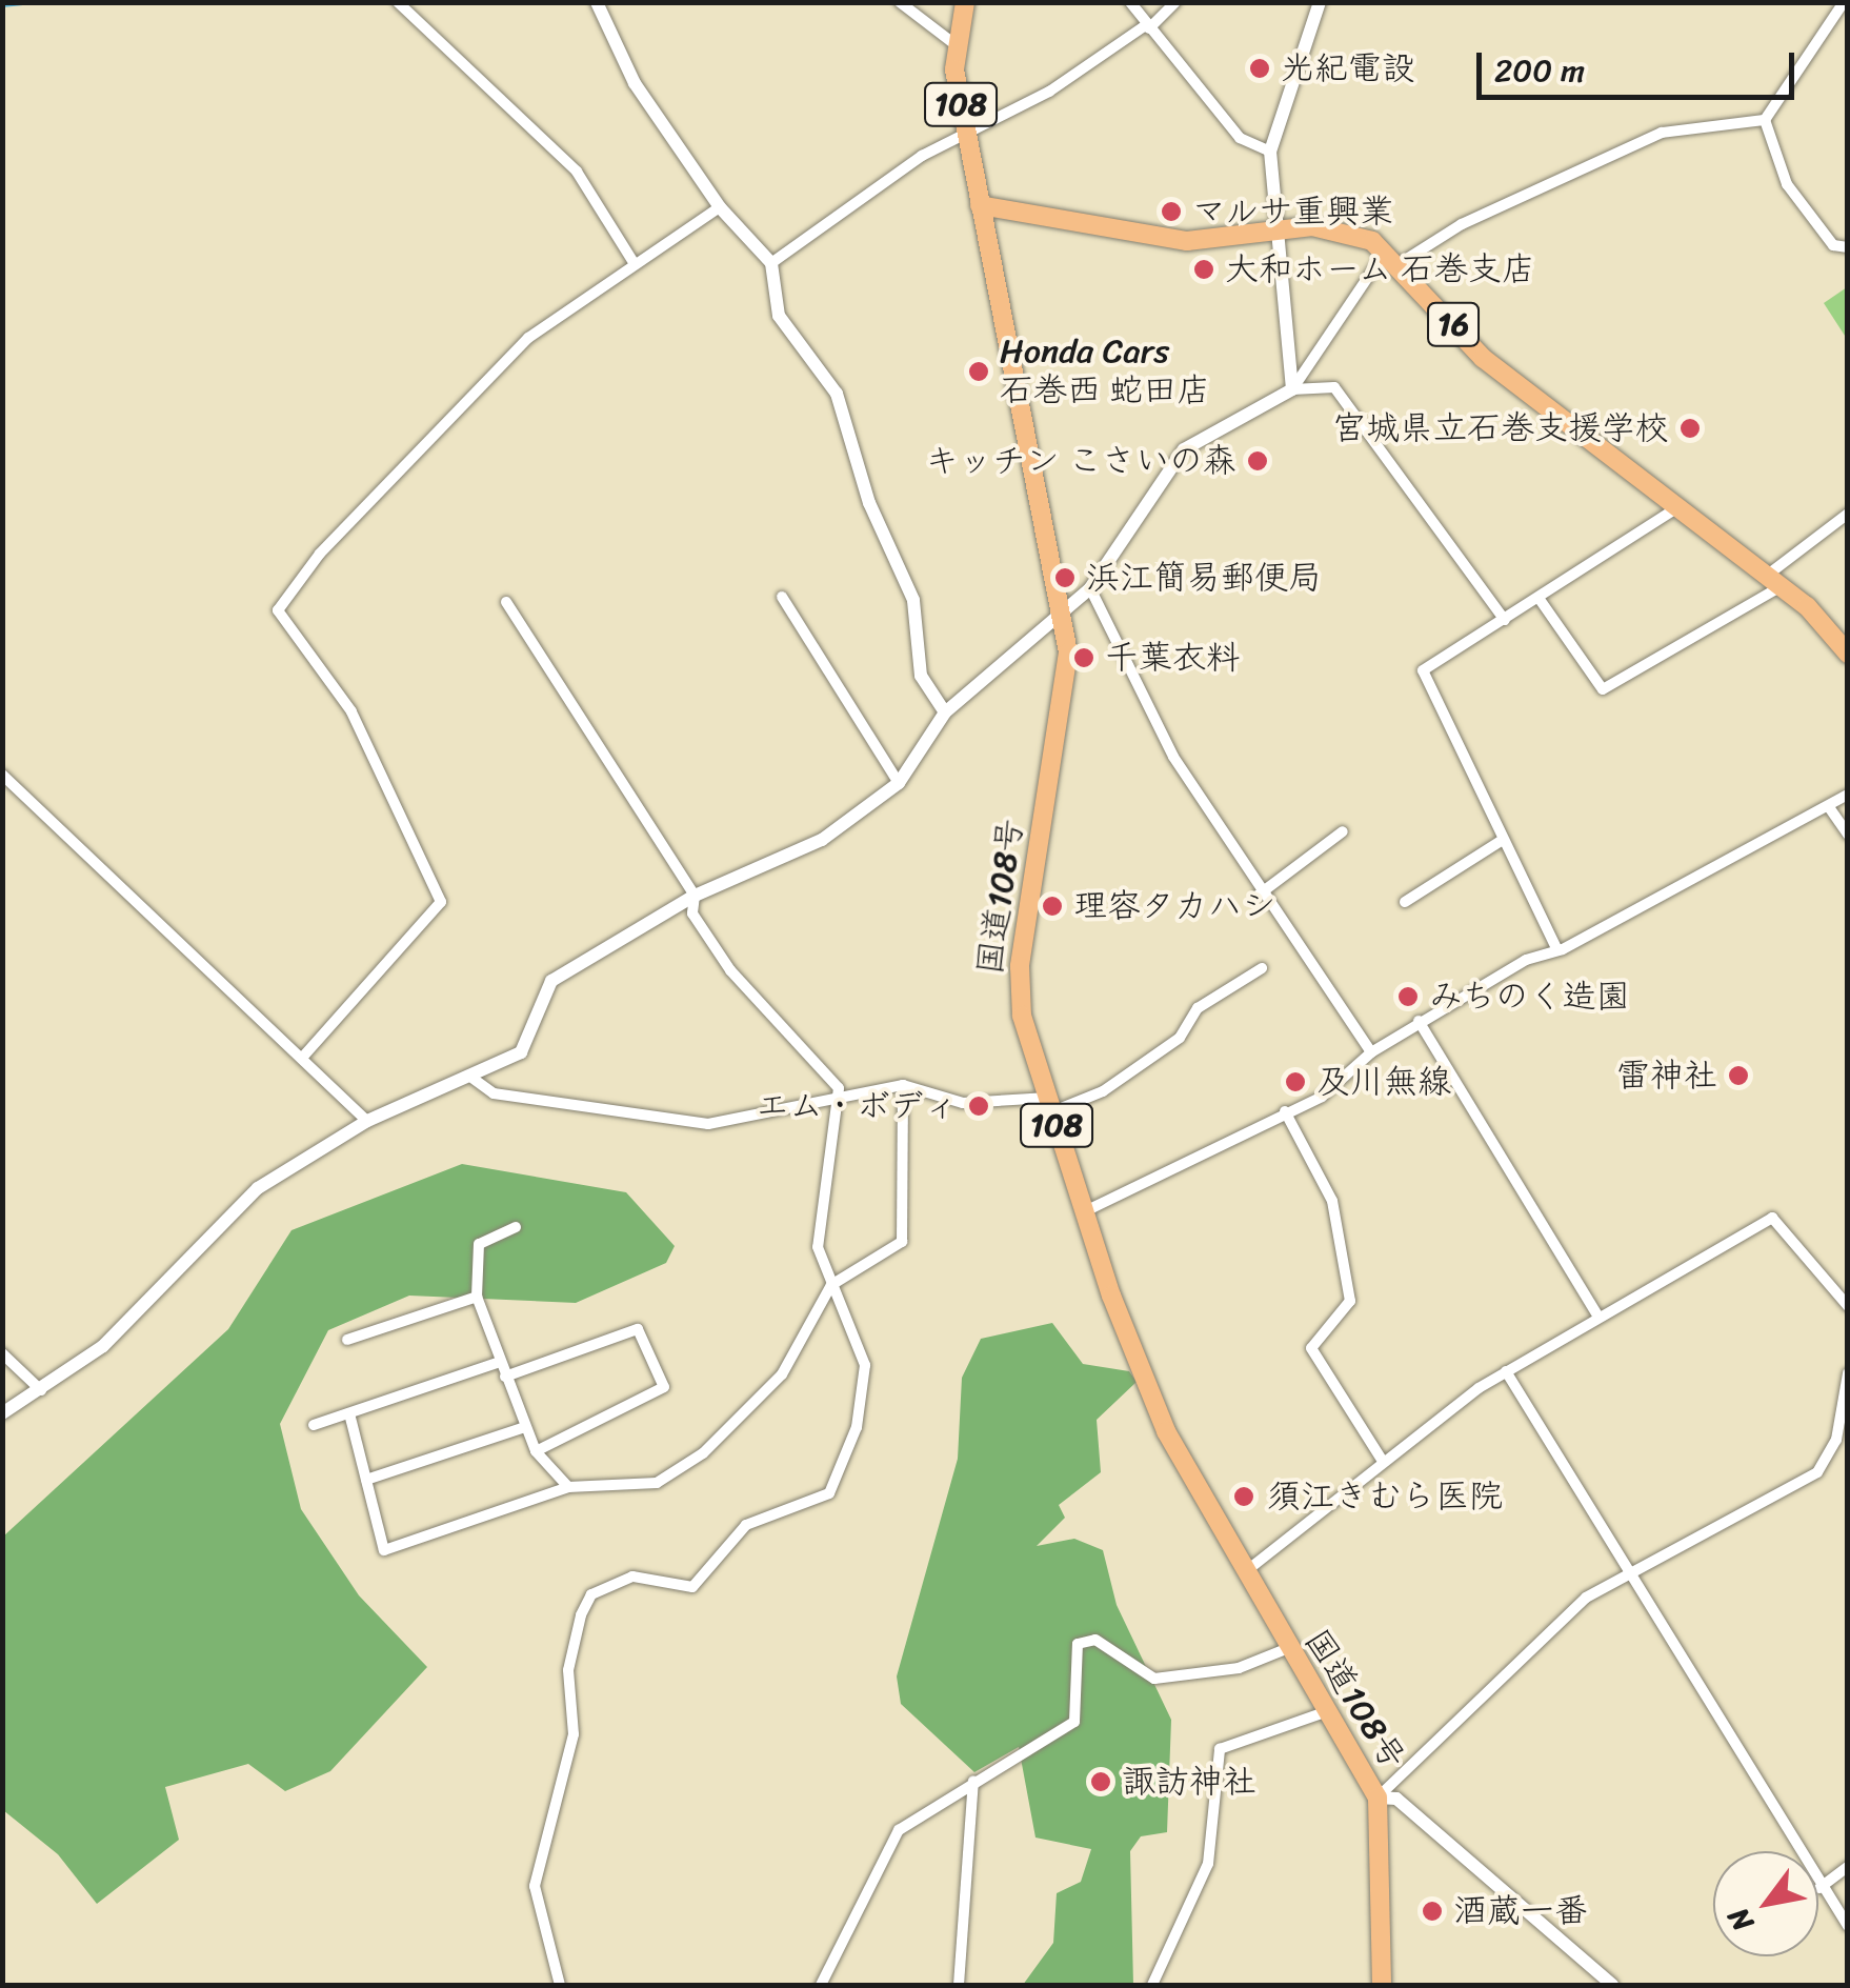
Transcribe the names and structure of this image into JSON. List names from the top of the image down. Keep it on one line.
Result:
{"streets":{"main road":["108","16","国道108号"]},"crossings":[["16","国道108号"]],"places":["光紀電設","マルサ重興業","大和ホーム 石巻支店","Honda Cars 石巻西 蛇田店","宮城県立石巻支援学校","キッチン こさいの森","浜江簡易郵便局","千葉衣料","理容タカハシ","みちのく造園","雷神社","及川無線","エム・ボディ","須江きむら医院","諏訪神社","酒蔵一番"],"scale_bar":"200 m","north":"bottom left"}
